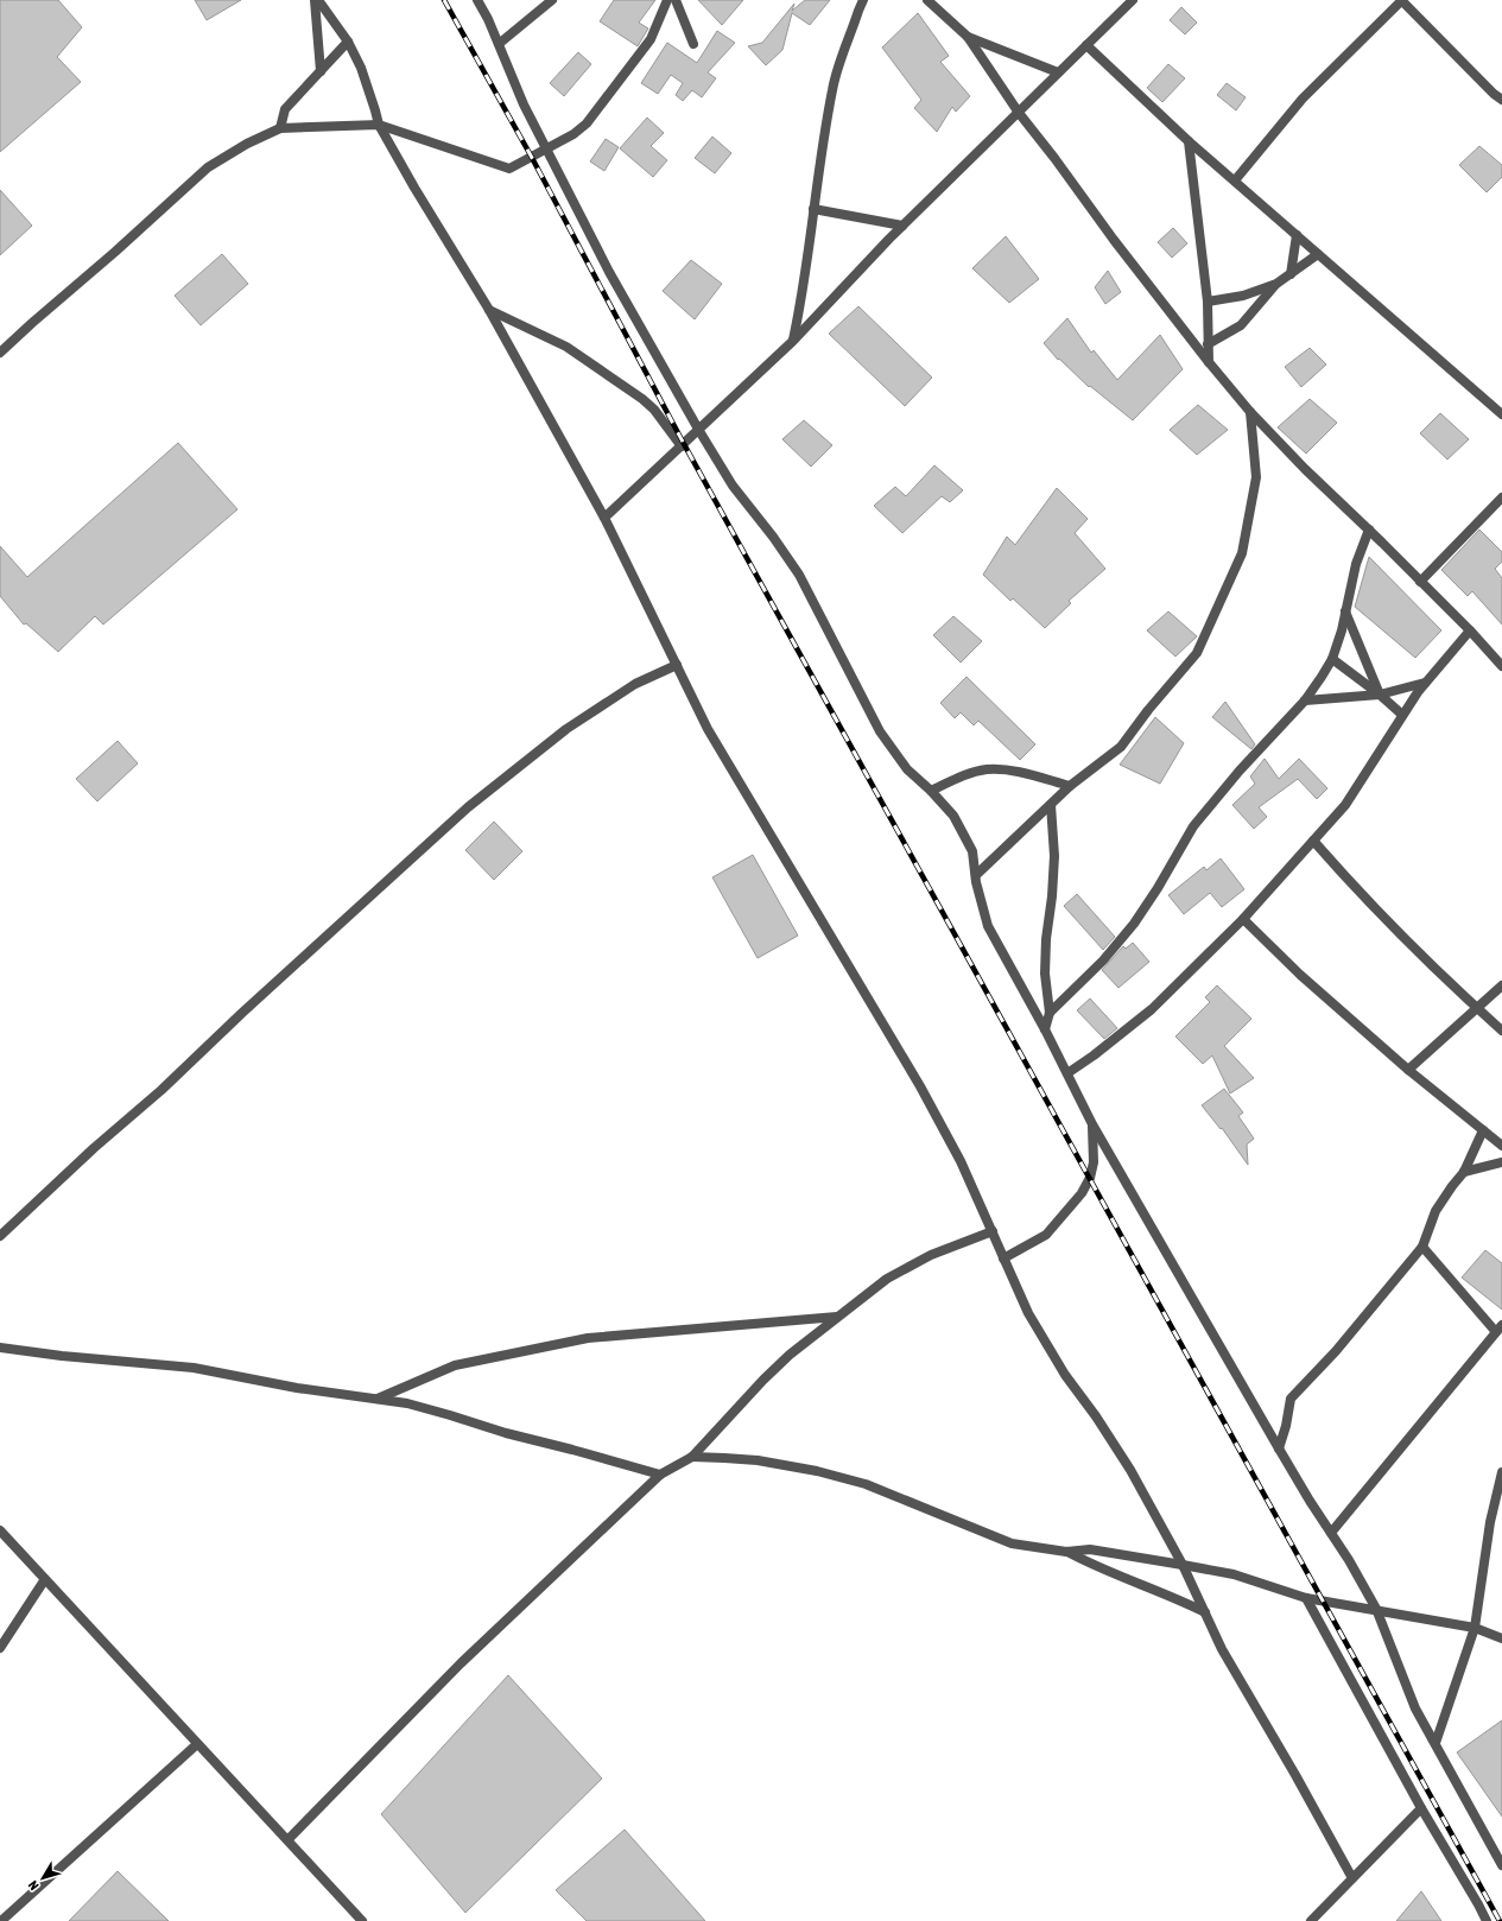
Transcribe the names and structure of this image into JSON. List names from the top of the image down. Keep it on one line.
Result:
{"north":"bottom left"}
